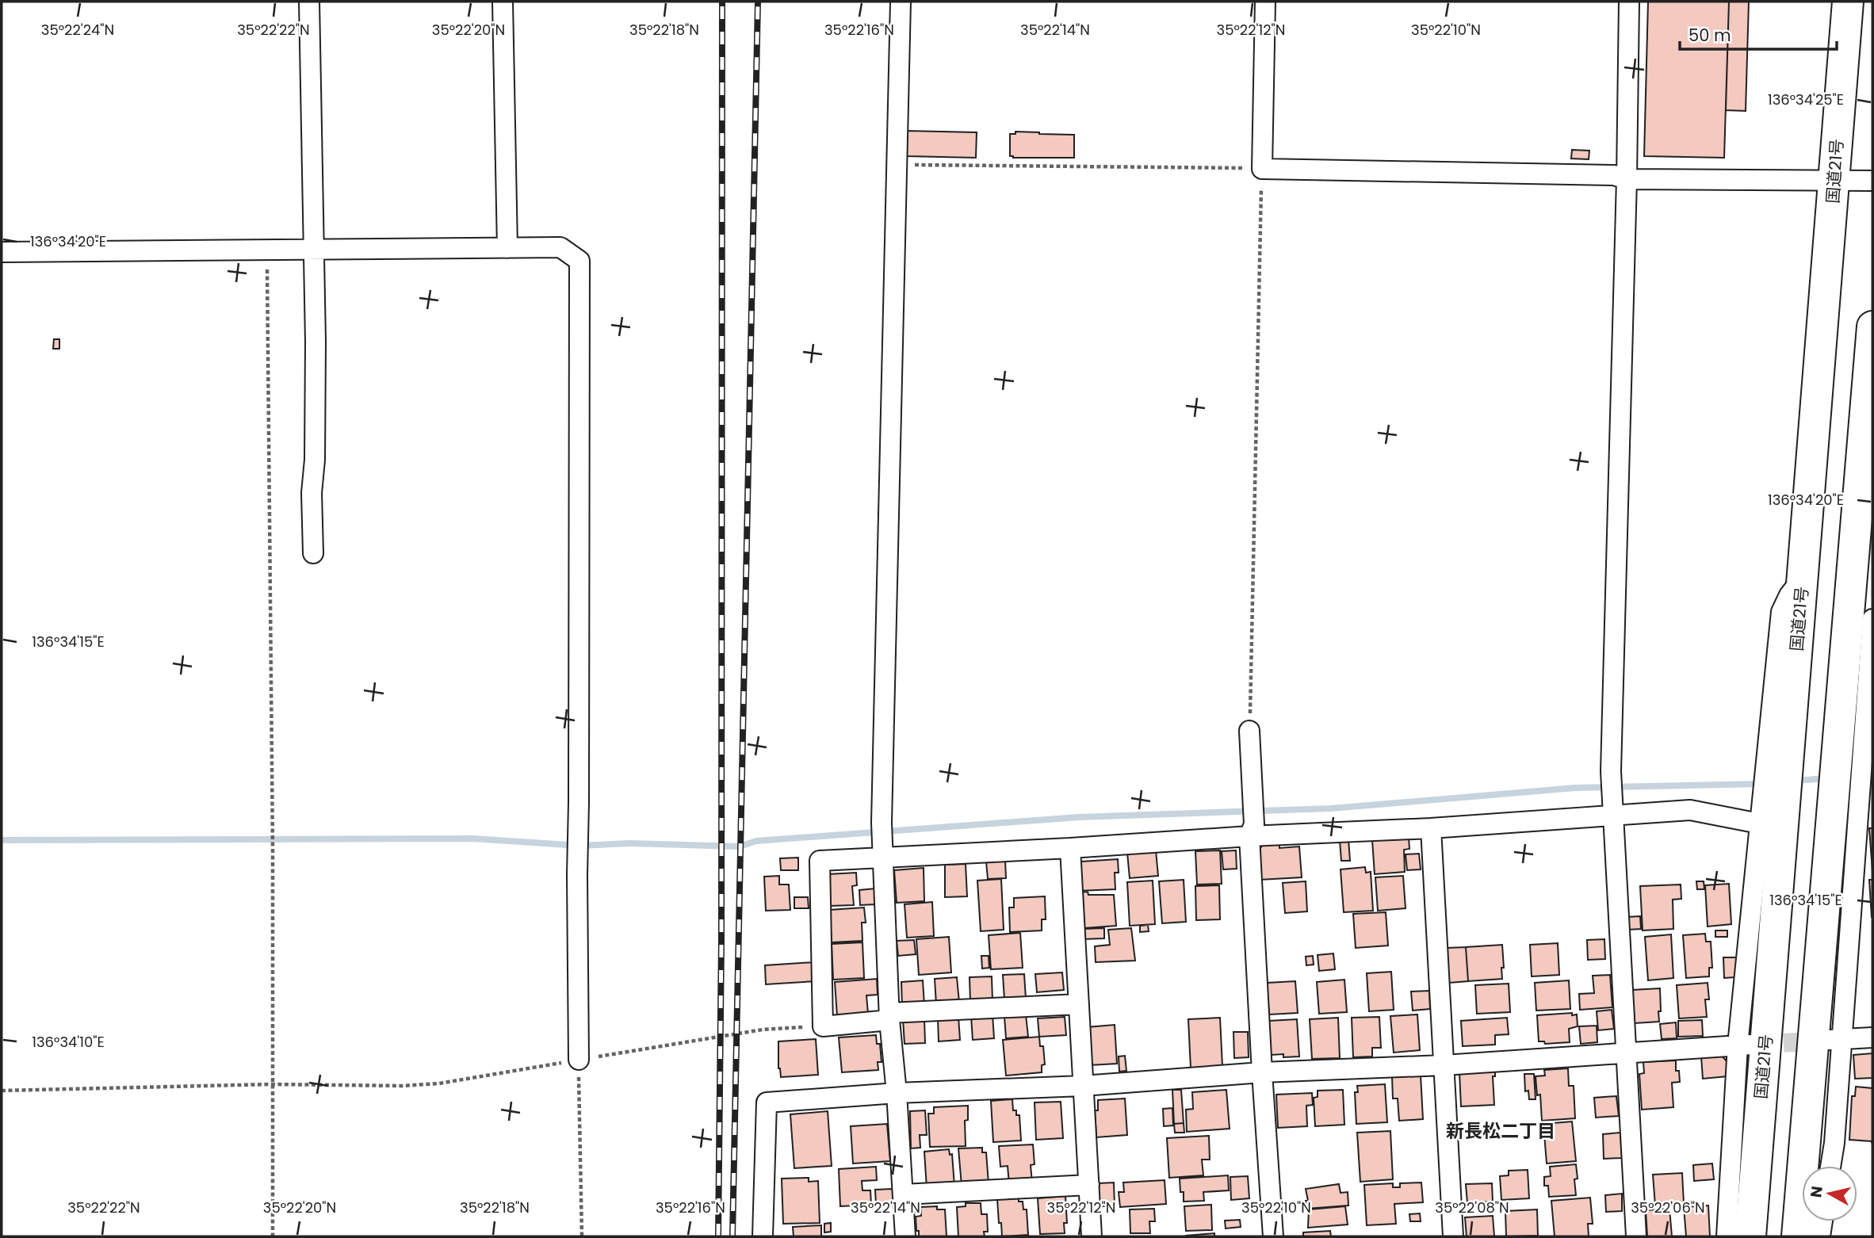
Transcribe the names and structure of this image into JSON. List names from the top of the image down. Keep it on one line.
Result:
{"streets":{"highway":["国道21号"]},"districts":["新長松二丁目"],"scale_bar":"50 m","north":"left","coordinates":["35°22'24\"N","35°22'22\"N","35°22'20\"N","35°22'18\"N","35°22'16\"N","35°22'14\"N","35°22'12\"N","35°22'10\"N","136°34'25\"E","136°34'20\"E","136°34'15\"E","136°34'10\"E","35°22'08\"N","35°22'06\"N"]}
